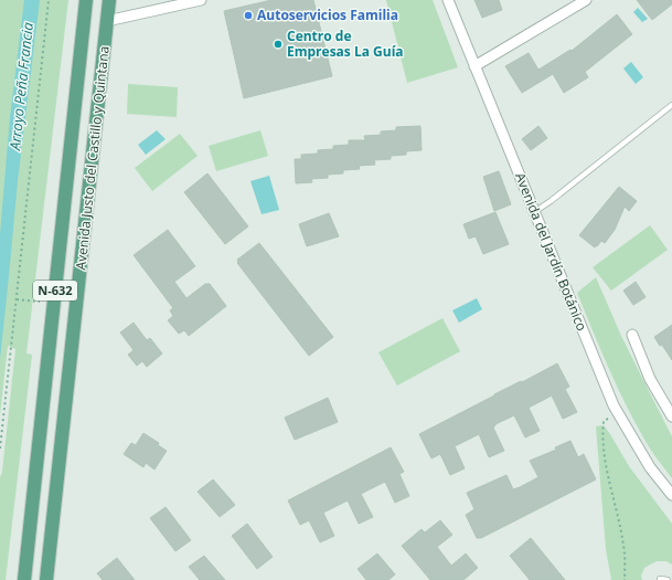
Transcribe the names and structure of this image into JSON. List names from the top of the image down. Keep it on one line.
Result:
{"streets":{"main road":["Avenida Justo del Castillo y Quintana","N-632"],"street":["Avenida del Jardín Botánico"]},"water":["Arroyo Peña Francia"],"places":["Autoservicios Familia","Centro de Empresas La Guía"]}
